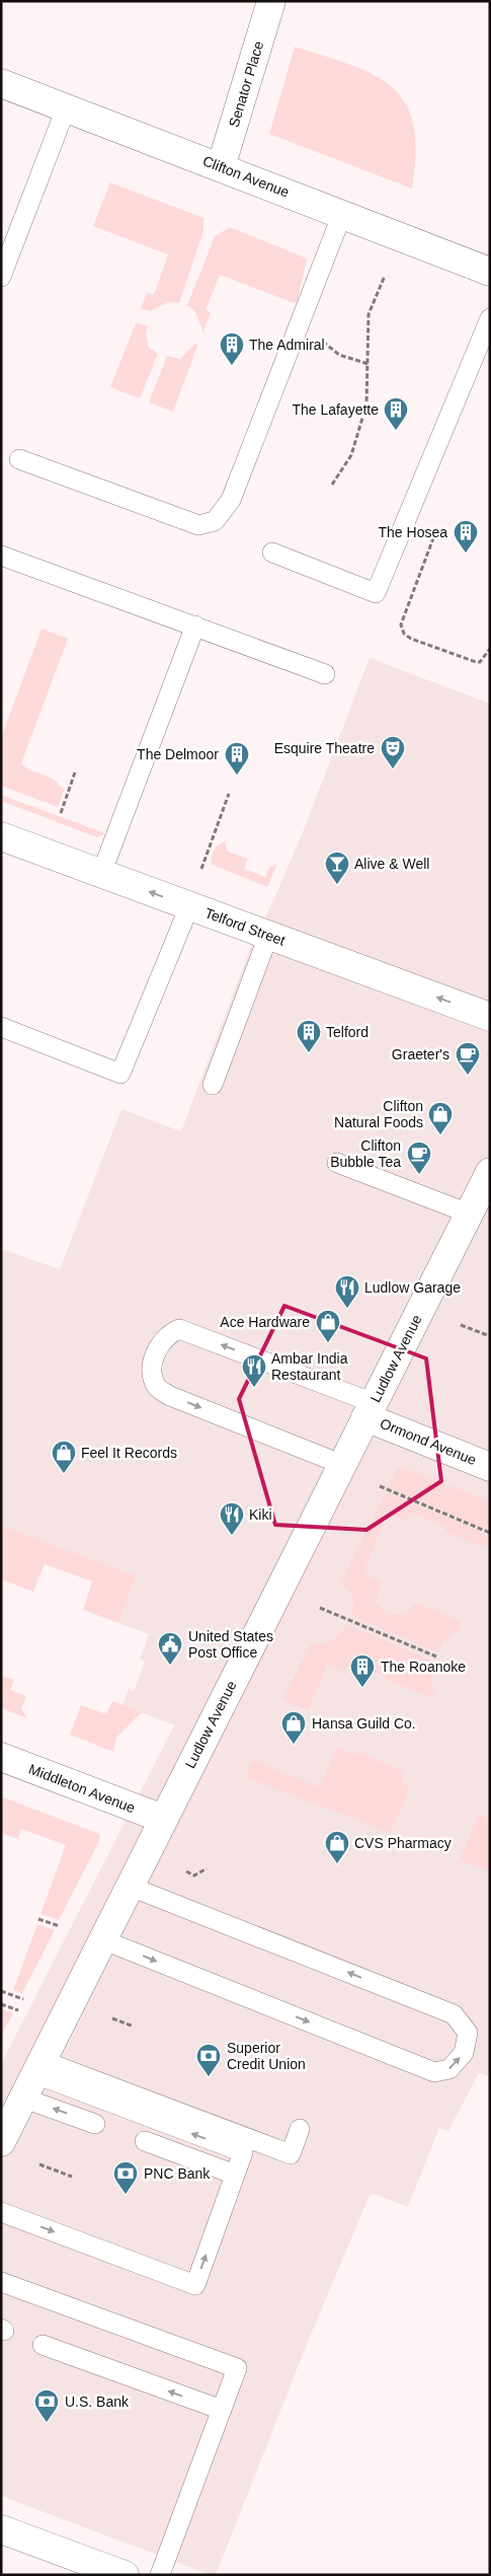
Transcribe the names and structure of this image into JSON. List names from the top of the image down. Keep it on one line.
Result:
{"streets":{"main road":["Senator Place","Clifton Avenue","Telford Street","Ludlow Avenue","Ormond Avenue","Middleton Avenue"]},"crossings":[["Senator Place","Clifton Avenue"],["Ludlow Avenue","Ormond Avenue"],["Ludlow Avenue","Middleton Avenue"]],"one_way":["Telford Street"],"places":{"building":["The Admiral","The Lafayette","The Hosea","The Delmoor","Telford","The Roanoke"],"theatre":["Esquire Theatre"],"bar":["Alive & Well"],"cafe":["Graeter's","Clifton Bubble Tea"],"shop":["Clifton Natural Foods","Ace Hardware","Feel It Records","Hansa Guild Co.","CVS Pharmacy"],"restaurant":["Ludlow Garage","Ambar India Restaurant","Kiki"],"public building":["United States Post Office"],"bank":["Superior Credit Union","PNC Bank","U.S. Bank"]}}
